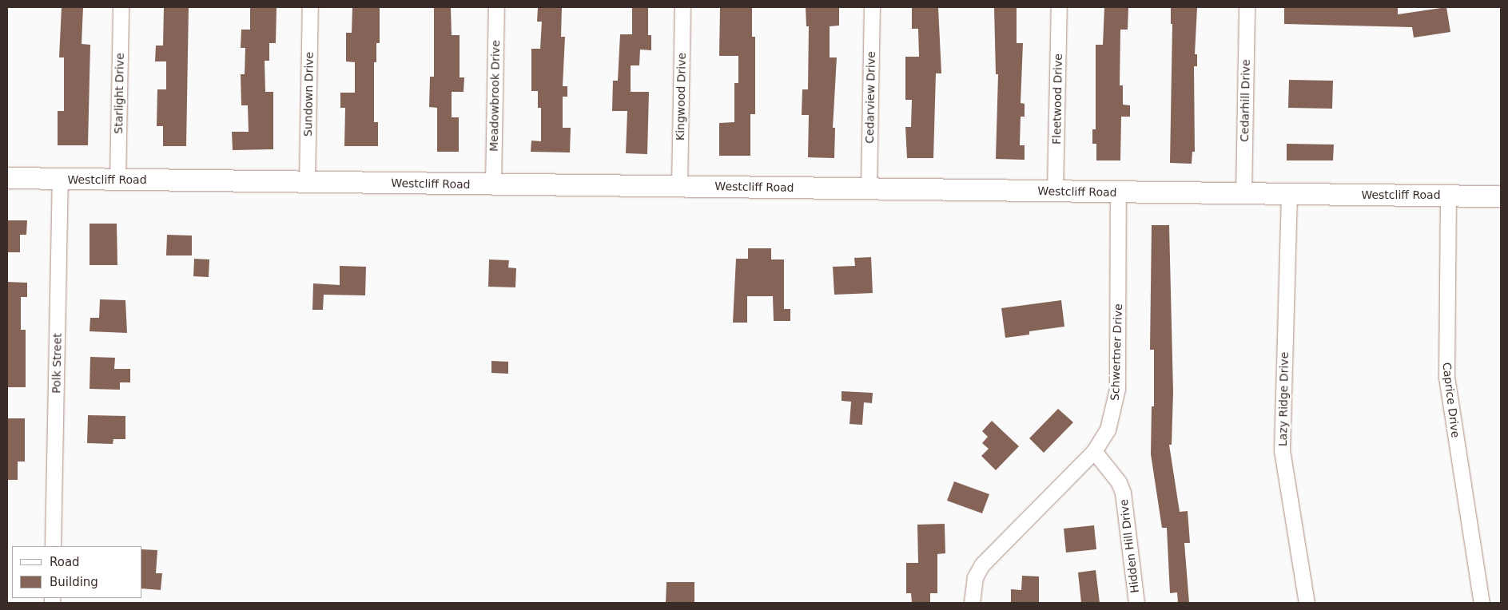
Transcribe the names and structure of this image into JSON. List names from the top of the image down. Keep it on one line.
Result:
{"streets":{"street":["Starlight Drive","Sundown Drive","Meadowbrook Drive","Kingwood Drive","Cedarview Drive","Fleetwood Drive","Cedarhill Drive","Westcliff Road","Schwertner Drive","Polk Street","Lazy Ridge Drive","Caprice Drive","Hidden Hill Drive"]},"crossings":[["Starlight Drive","Westcliff Road"],["Sundown Drive","Westcliff Road"],["Meadowbrook Drive","Westcliff Road"],["Kingwood Drive","Westcliff Road"],["Cedarview Drive","Westcliff Road"],["Fleetwood Drive","Westcliff Road"],["Cedarhill Drive","Westcliff Road"],["Westcliff Road","Schwertner Drive"],["Westcliff Road","Polk Street"],["Westcliff Road","Lazy Ridge Drive"],["Westcliff Road","Caprice Drive"],["Schwertner Drive","Hidden Hill Drive"]],"legend":["Road","Building"]}
